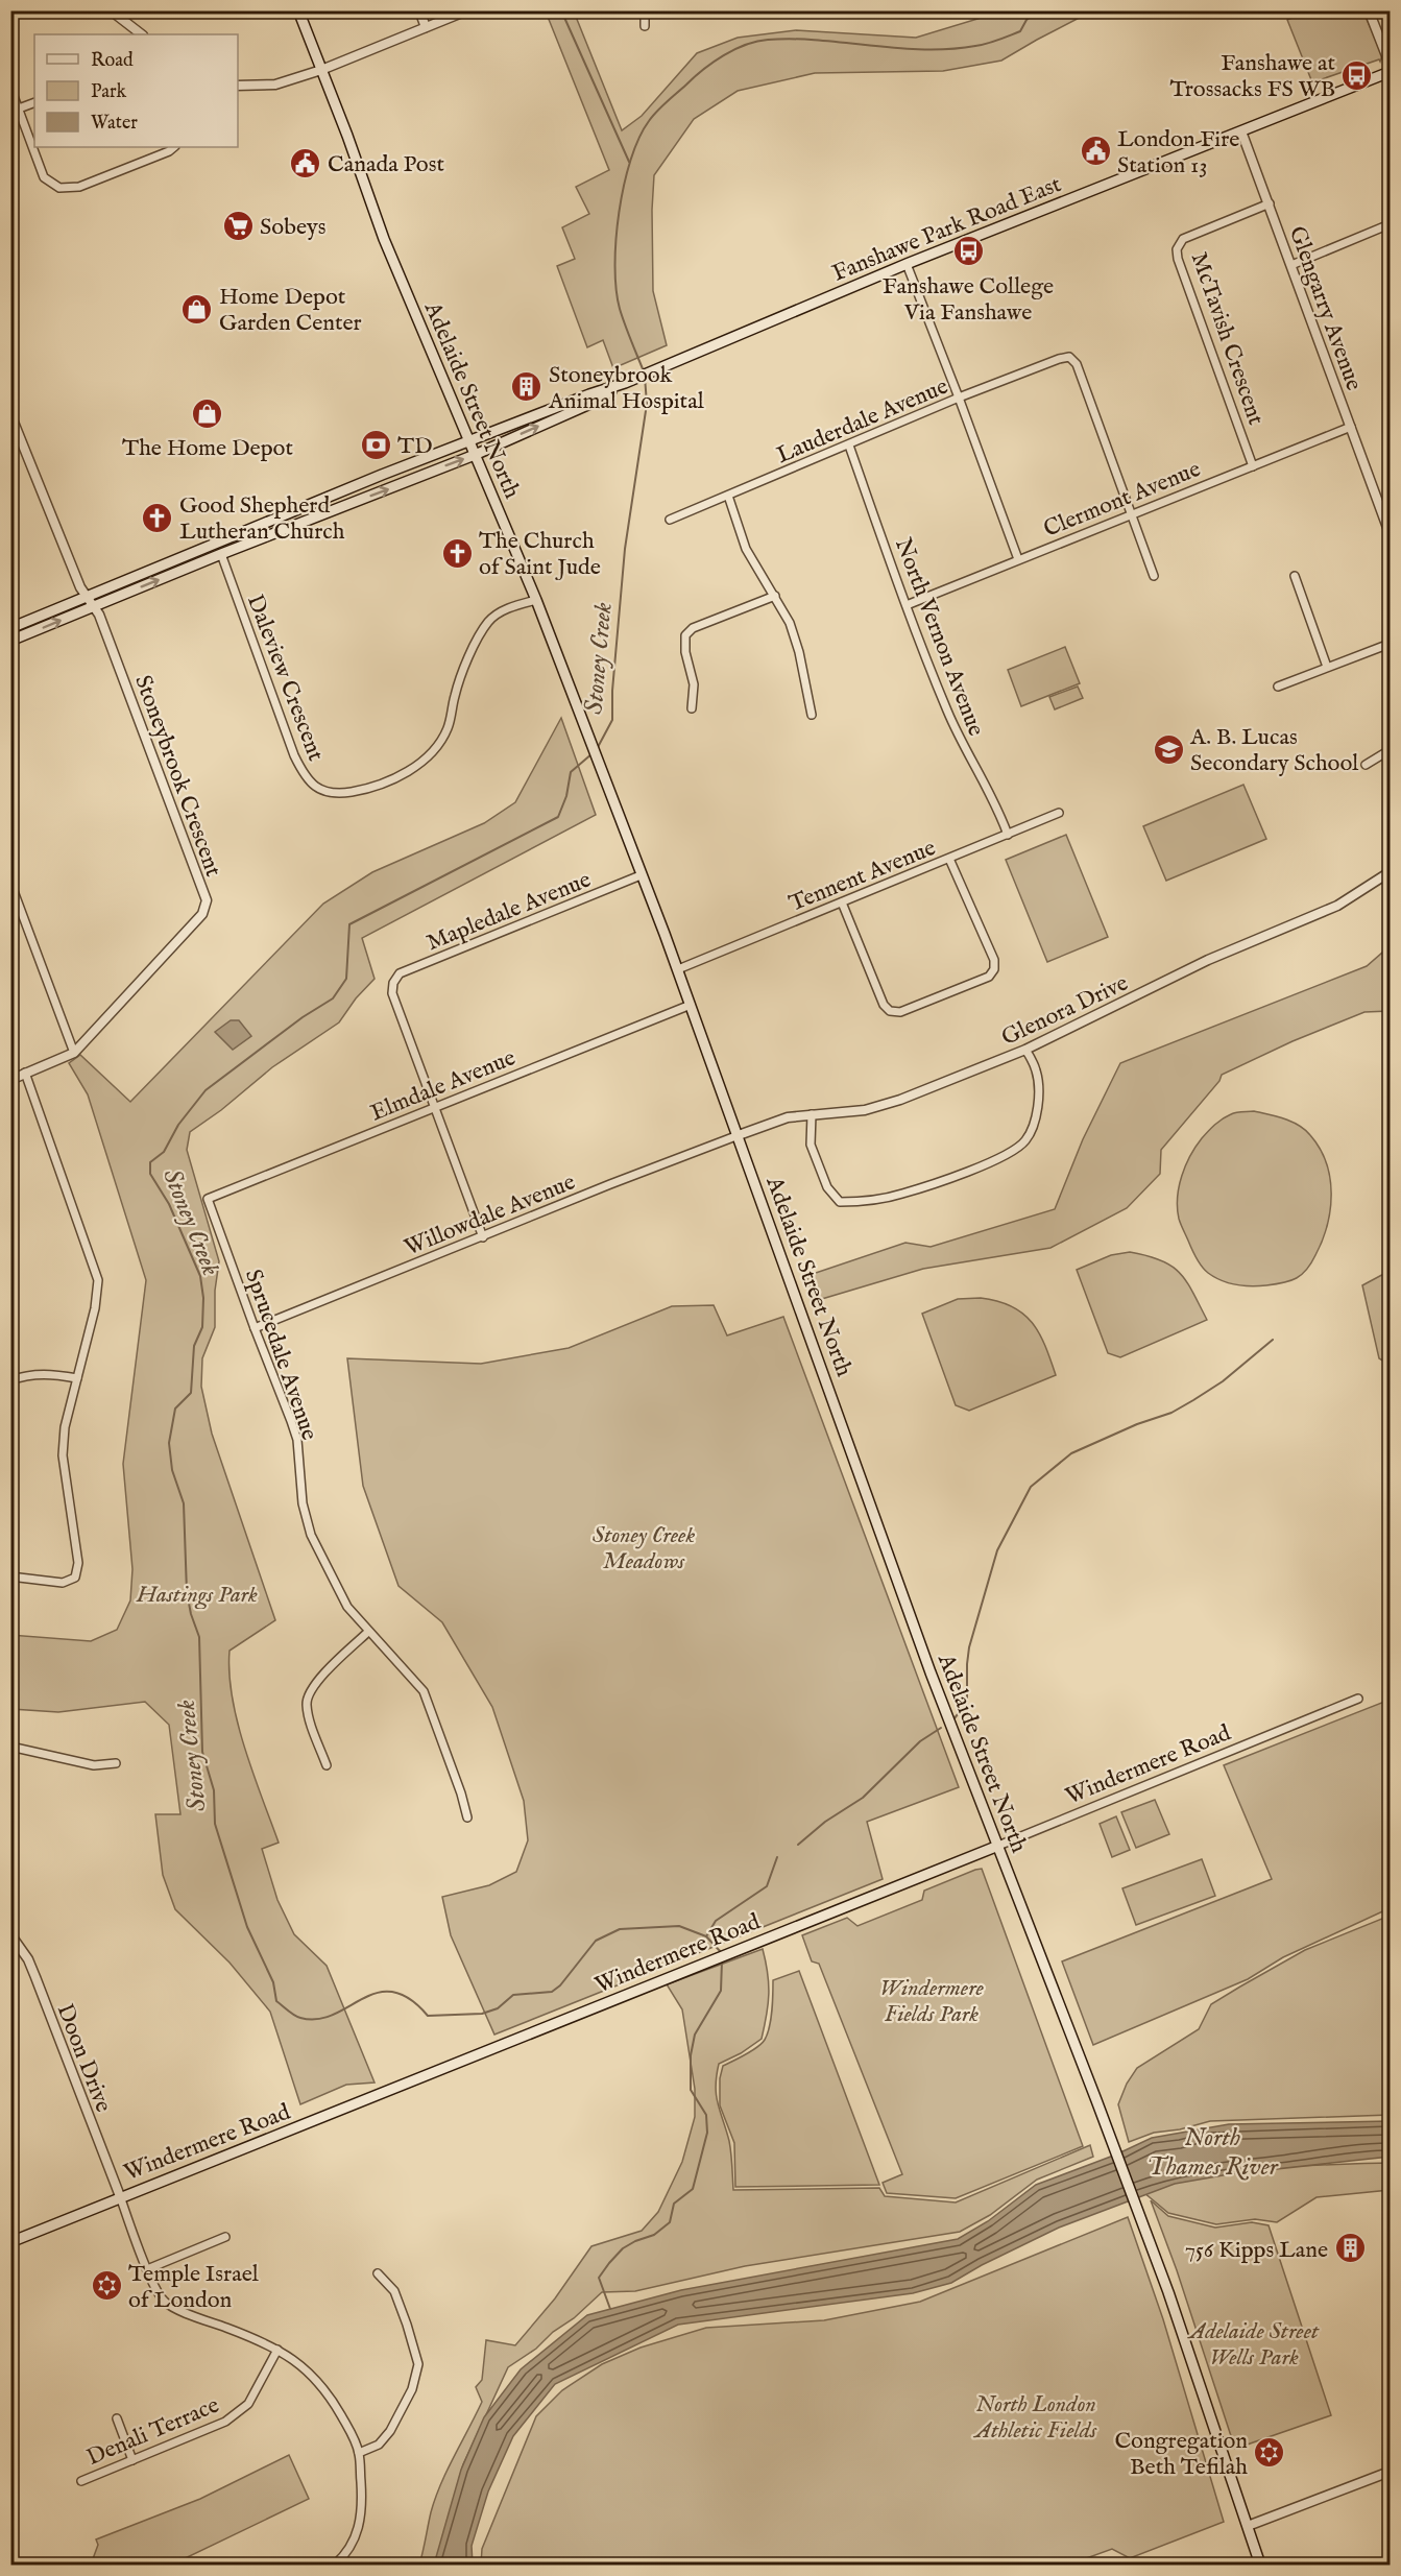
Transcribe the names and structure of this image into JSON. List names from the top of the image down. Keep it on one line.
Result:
{"streets":{"main road":["Fanshawe Park Road East","Adelaide Street North","Windermere Road"],"street":["Glengarry Avenue","McTavish Crescent","Lauderdale Avenue","Clermont Avenue","North Vernon Avenue","Daleview Crescent","Stoneybrook Crescent","Tennent Avenue","Mapledale Avenue","Glenora Drive","Elmdale Avenue","Willowdale Avenue","Sprucedale Avenue","Doon Drive","Denali Terrace"]},"crossings":[["Fanshawe Park Road East","Glengarry Avenue"],["Fanshawe Park Road East","Adelaide Street North"],["Fanshawe Park Road East","Daleview Crescent"],["Fanshawe Park Road East","Stoneybrook Crescent"],["Glengarry Avenue","McTavish Crescent"],["Glengarry Avenue","Clermont Avenue"],["McTavish Crescent","Clermont Avenue"],["Adelaide Street North","Daleview Crescent"],["Adelaide Street North","Tennent Avenue"],["Adelaide Street North","Mapledale Avenue"],["Adelaide Street North","Glenora Drive"],["Adelaide Street North","Elmdale Avenue"],["Adelaide Street North","Willowdale Avenue"],["Adelaide Street North","Windermere Road"],["Lauderdale Avenue","Clermont Avenue"],["Lauderdale Avenue","North Vernon Avenue"],["Clermont Avenue","North Vernon Avenue"],["North Vernon Avenue","Tennent Avenue"],["Mapledale Avenue","Elmdale Avenue"],["Glenora Drive","Willowdale Avenue"],["Elmdale Avenue","Sprucedale Avenue"],["Willowdale Avenue","Sprucedale Avenue"],["Windermere Road","Doon Drive"]],"water":["Stoney Creek","North Thames River"],"parks":["Stoney Creek Meadows","Hastings Park","Windermere Fields Park","Adelaide Street Wells Park","North London Athletic Fields"],"places":{"bus stop":["Fanshawe at Trossacks FS WB","Fanshawe College Via Fanshawe"],"public building":["London Fire Station 13","Canada Post"],"supermarket":["Sobeys"],"shop":["Home Depot Garden Center","The Home Depot"],"building":["Stoneybrook Animal Hospital","756 Kipps Lane"],"bank":["TD"],"church":["Good Shepherd Lutheran Church","The Church of Saint Jude"],"school or university":["A. B. Lucas Secondary School"],"synagogue":["Temple Israel of London","Congregation Beth Tefilah"]},"legend":["Road","Park","Water"]}
